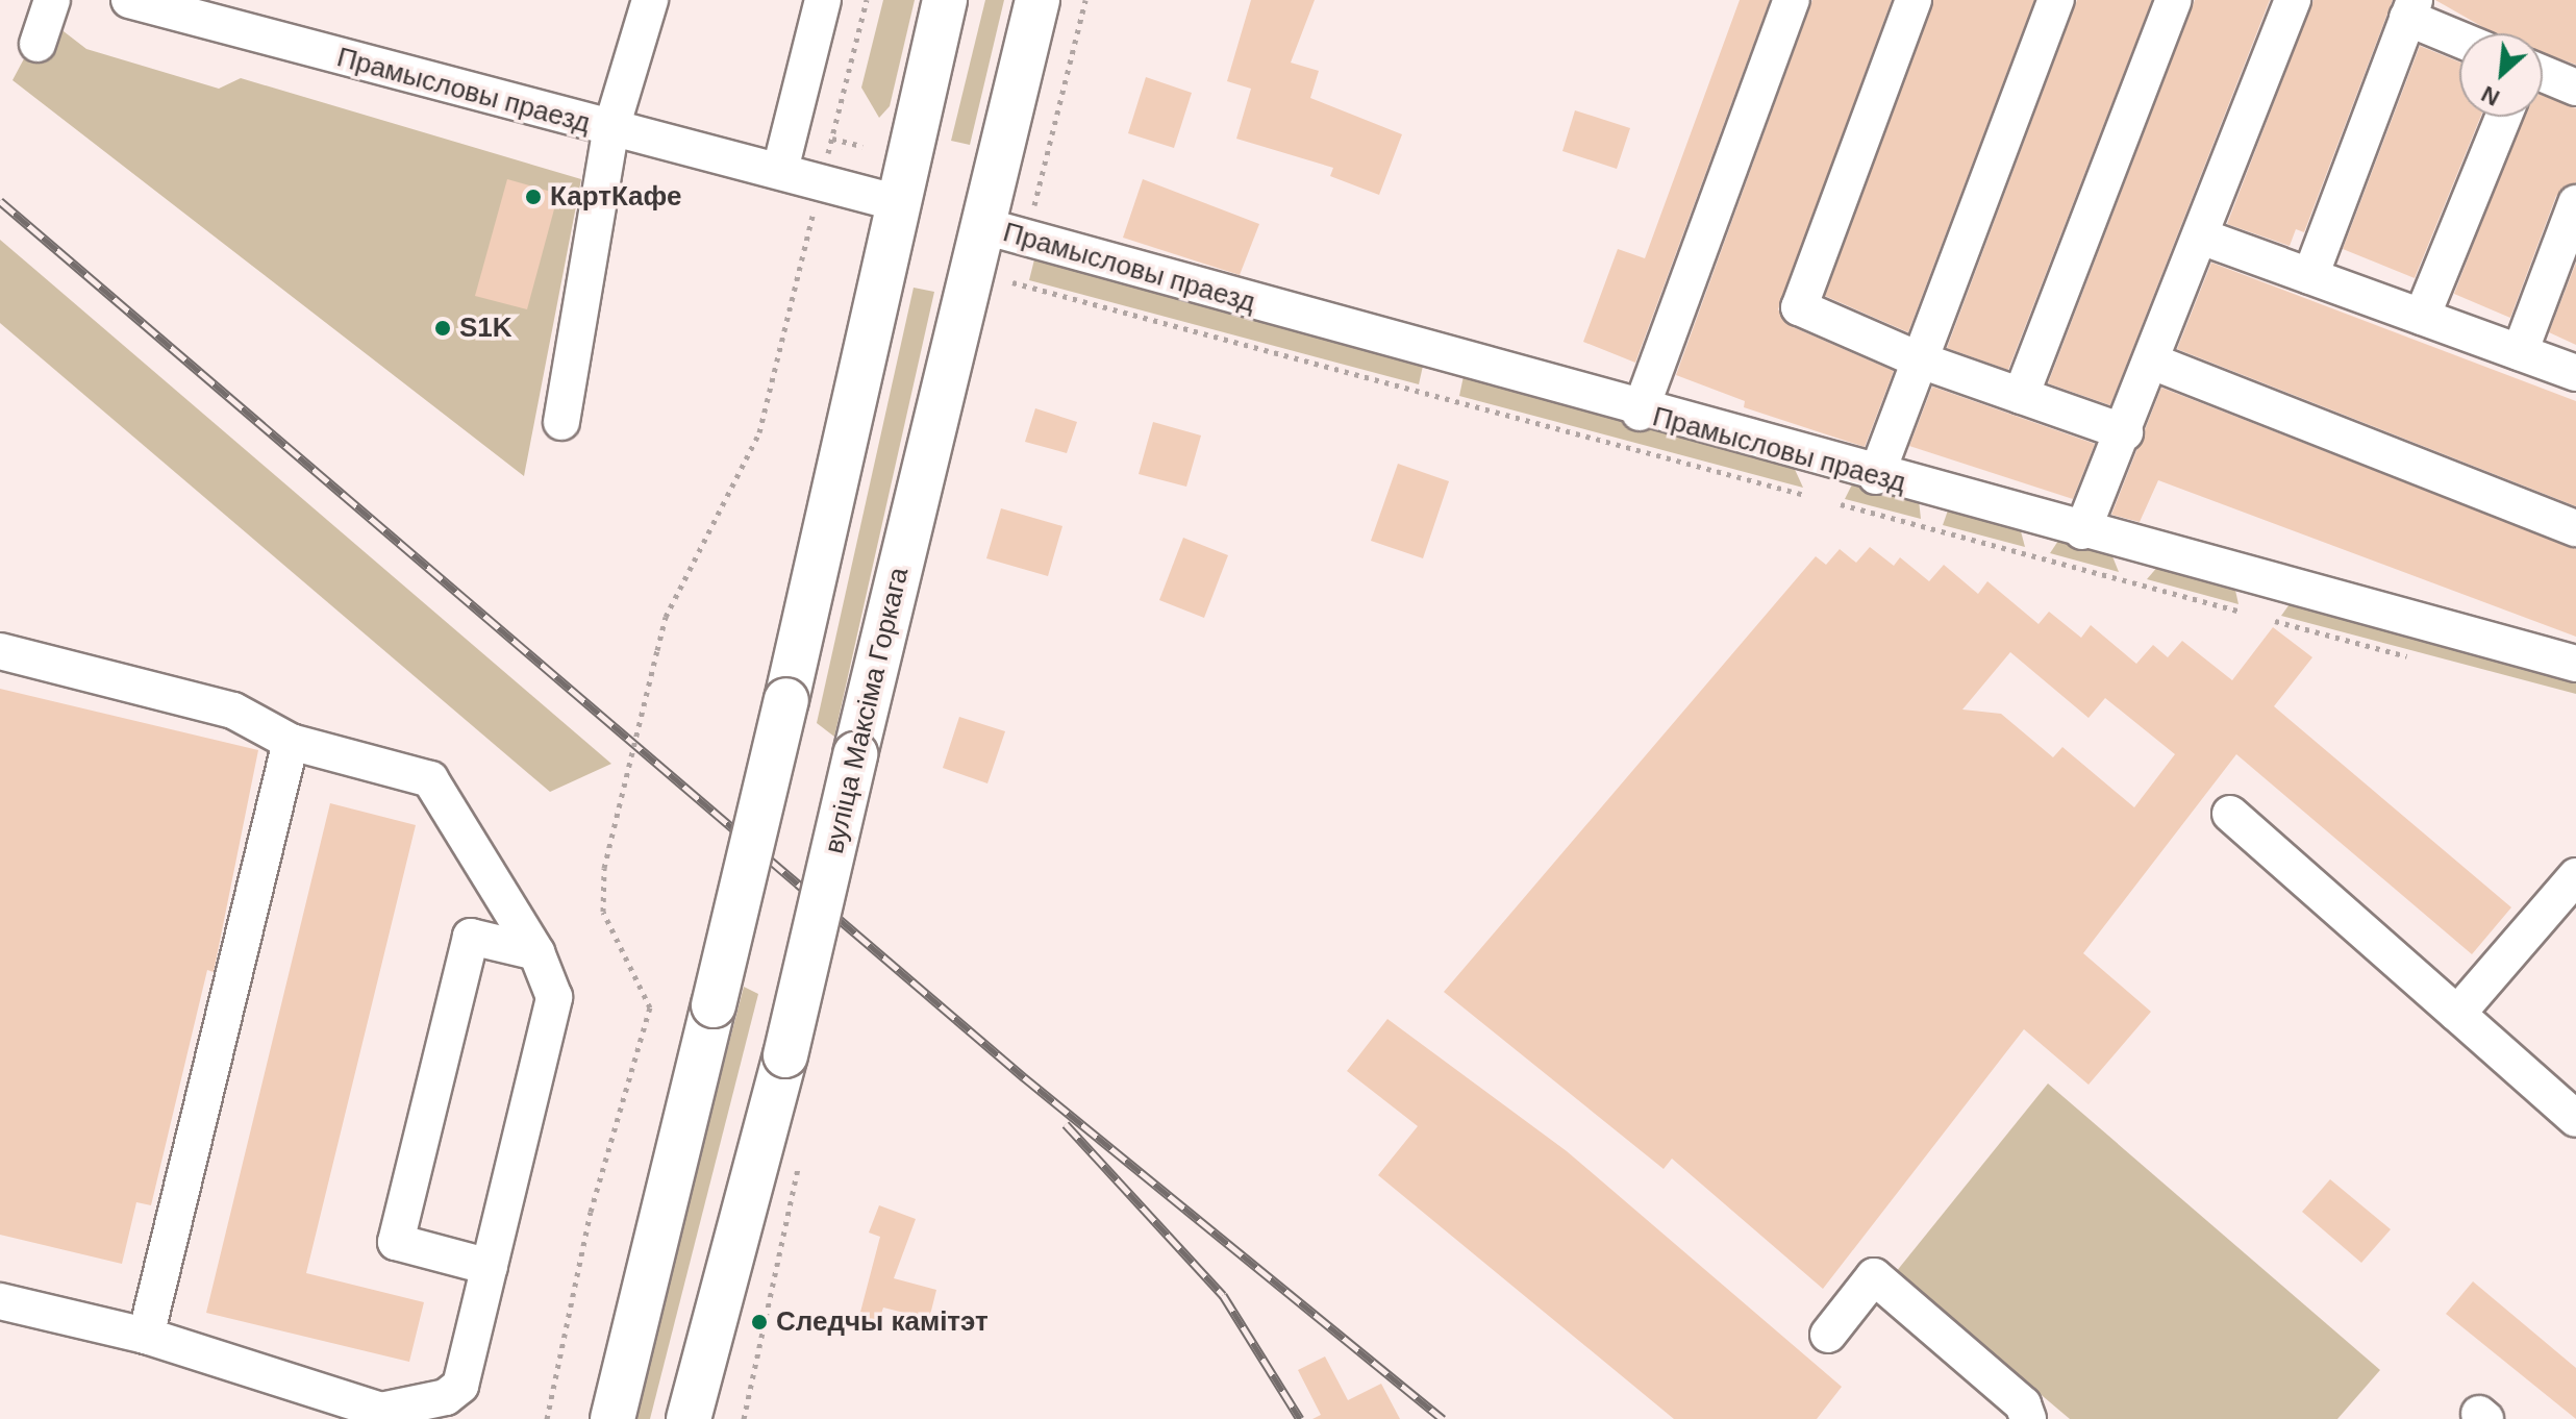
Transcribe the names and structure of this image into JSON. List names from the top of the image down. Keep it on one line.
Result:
{"streets":{"main road":["вуліца Максіма Горкага"],"street":["Прамысловы праезд"]},"crossings":[["Прамысловы праезд","вуліца Максіма Горкага"]],"places":["КартКафе","S1K","Следчы камітэт"],"north":"bottom left"}
